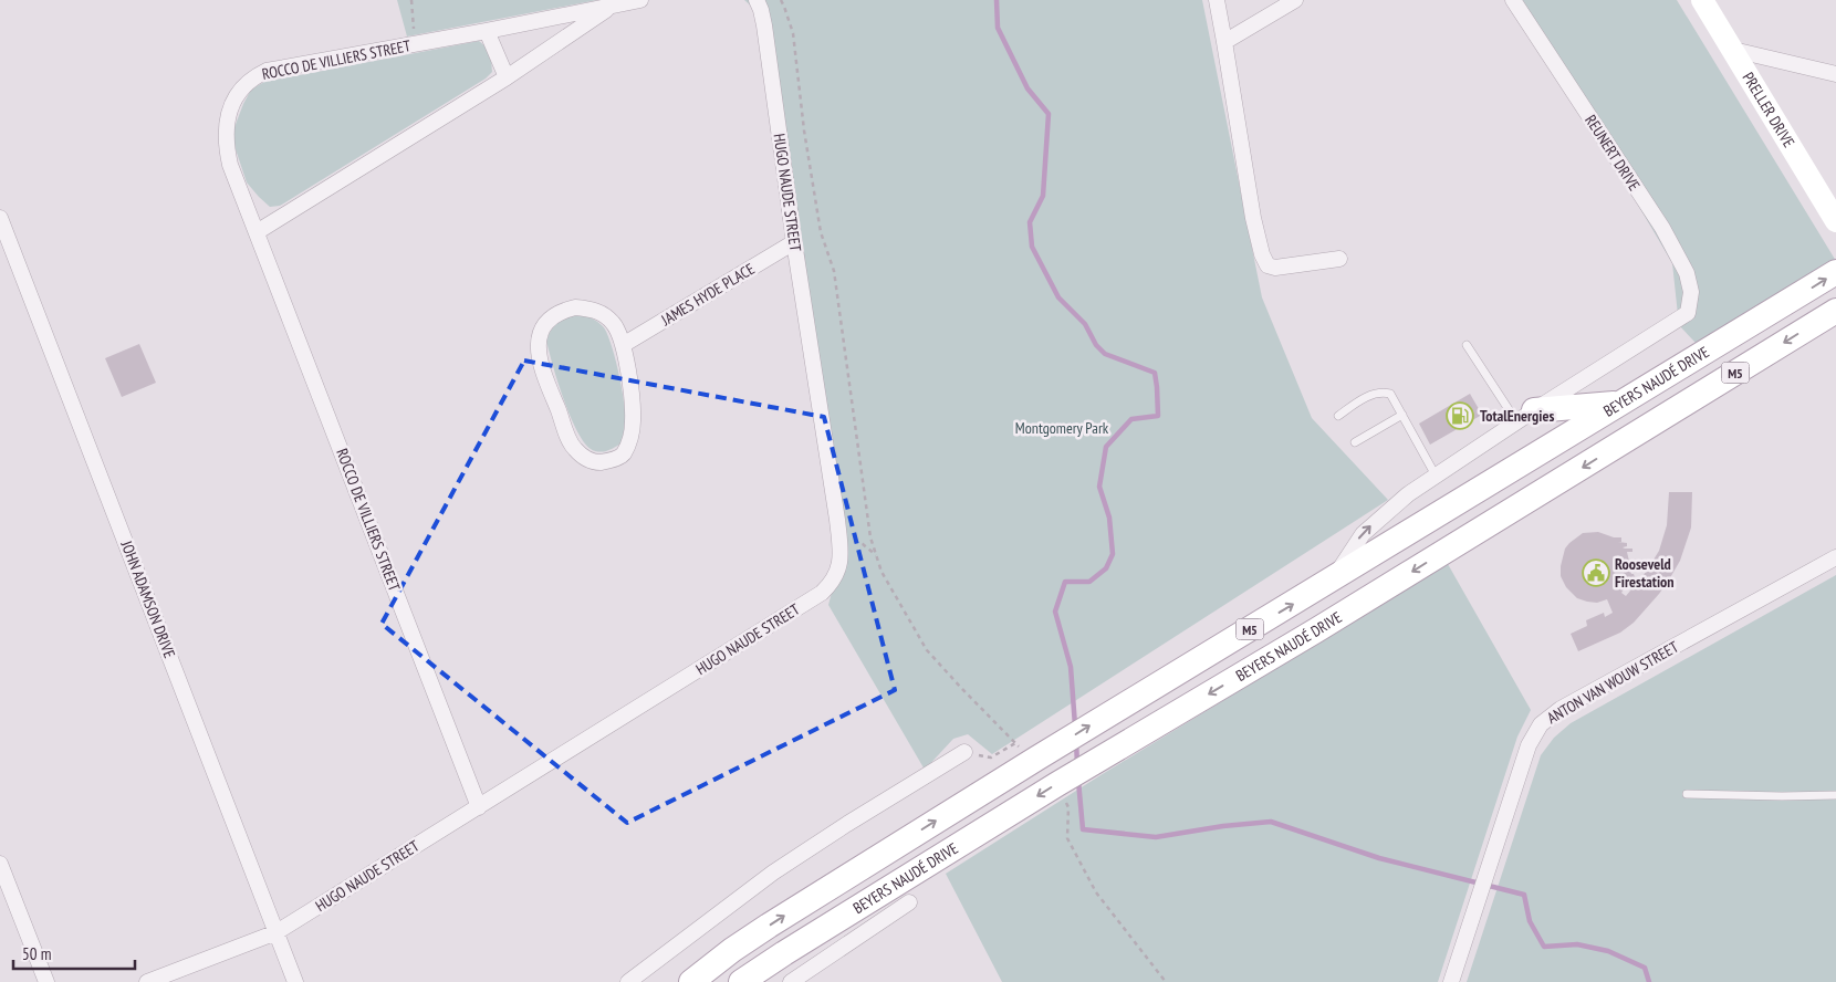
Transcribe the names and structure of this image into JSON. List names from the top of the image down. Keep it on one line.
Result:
{"streets":{"main road":["PRELLER DRIVE","M5","BEYERS NAUDÉ DRIVE"],"street":["ROCCO DE VILLIERS STREET","REUNERT DRIVE","HUGO NAUDE STREET","JAMES HYDE PLACE","JOHN ADAMSON DRIVE","ANTON VAN WOUW STREET"]},"crossings":[["ROCCO DE VILLIERS STREET","HUGO NAUDE STREET"],["REUNERT DRIVE","BEYERS NAUDÉ DRIVE"],["HUGO NAUDE STREET","JAMES HYDE PLACE"],["HUGO NAUDE STREET","JOHN ADAMSON DRIVE"]],"parks":["Montgomery Park"],"places":{"fuel station":["TotalEnergies"],"public building":["Rooseveld Firestation"]},"scale_bar":"50 m"}
